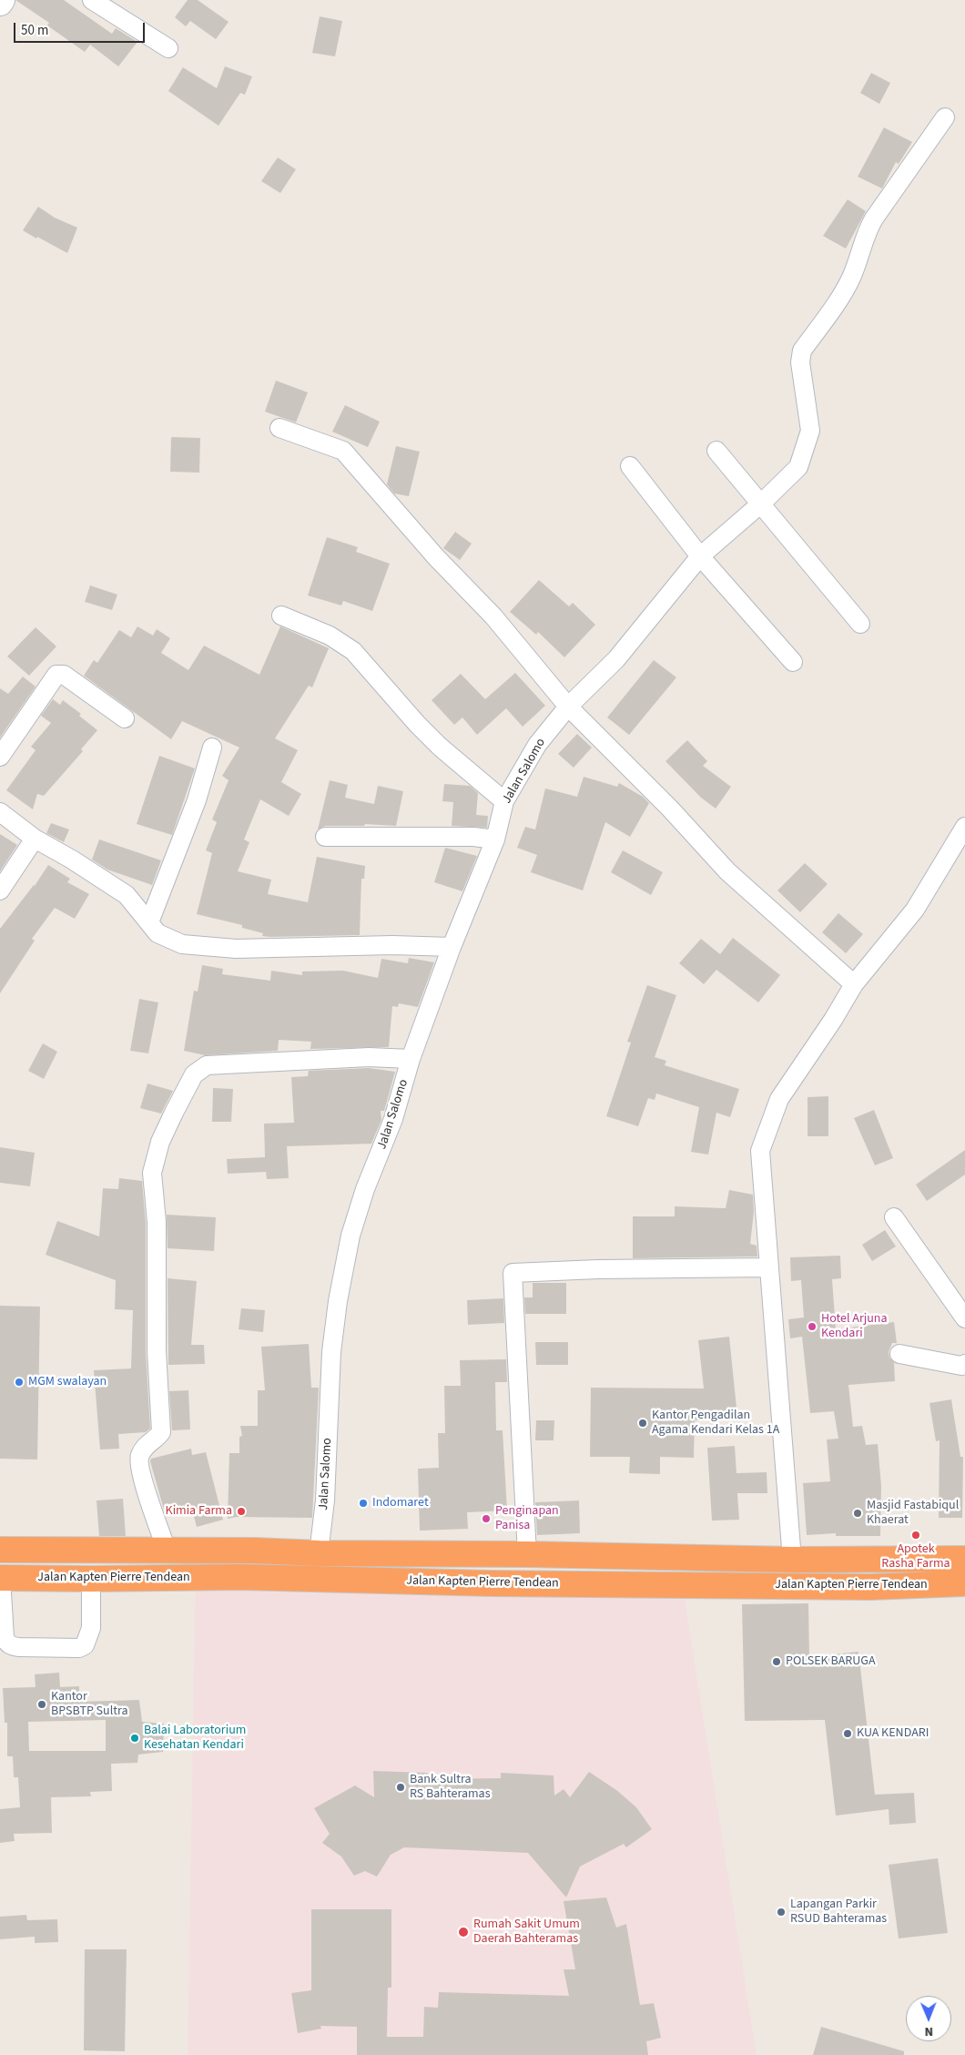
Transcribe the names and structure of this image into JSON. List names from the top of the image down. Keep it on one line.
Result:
{"streets":{"highway":["Jalan Kapten Pierre Tendean"],"street":["Jalan Salomo"]},"crossings":[["Jalan Salomo","Jalan Kapten Pierre Tendean"]],"places":["Hotel Arjuna Kendari","MGM swalayan","Kantor Pengadilan Agama Kendari Kelas 1A","Indomaret","Kimia Farma","Masjid Fastabiqul Khaerat","Penginapan Panisa","Apotek Rasha Farma","POLSEK BARUGA","Kantor BPSBTP Sultra","KUA KENDARI","Balai Laboratorium Kesehatan Kendari","Bank Sultra RS Bahteramas","Lapangan Parkir RSUD Bahteramas","Rumah Sakit Umum Daerah Bahteramas"],"scale_bar":"50 m","north":"bottom"}
